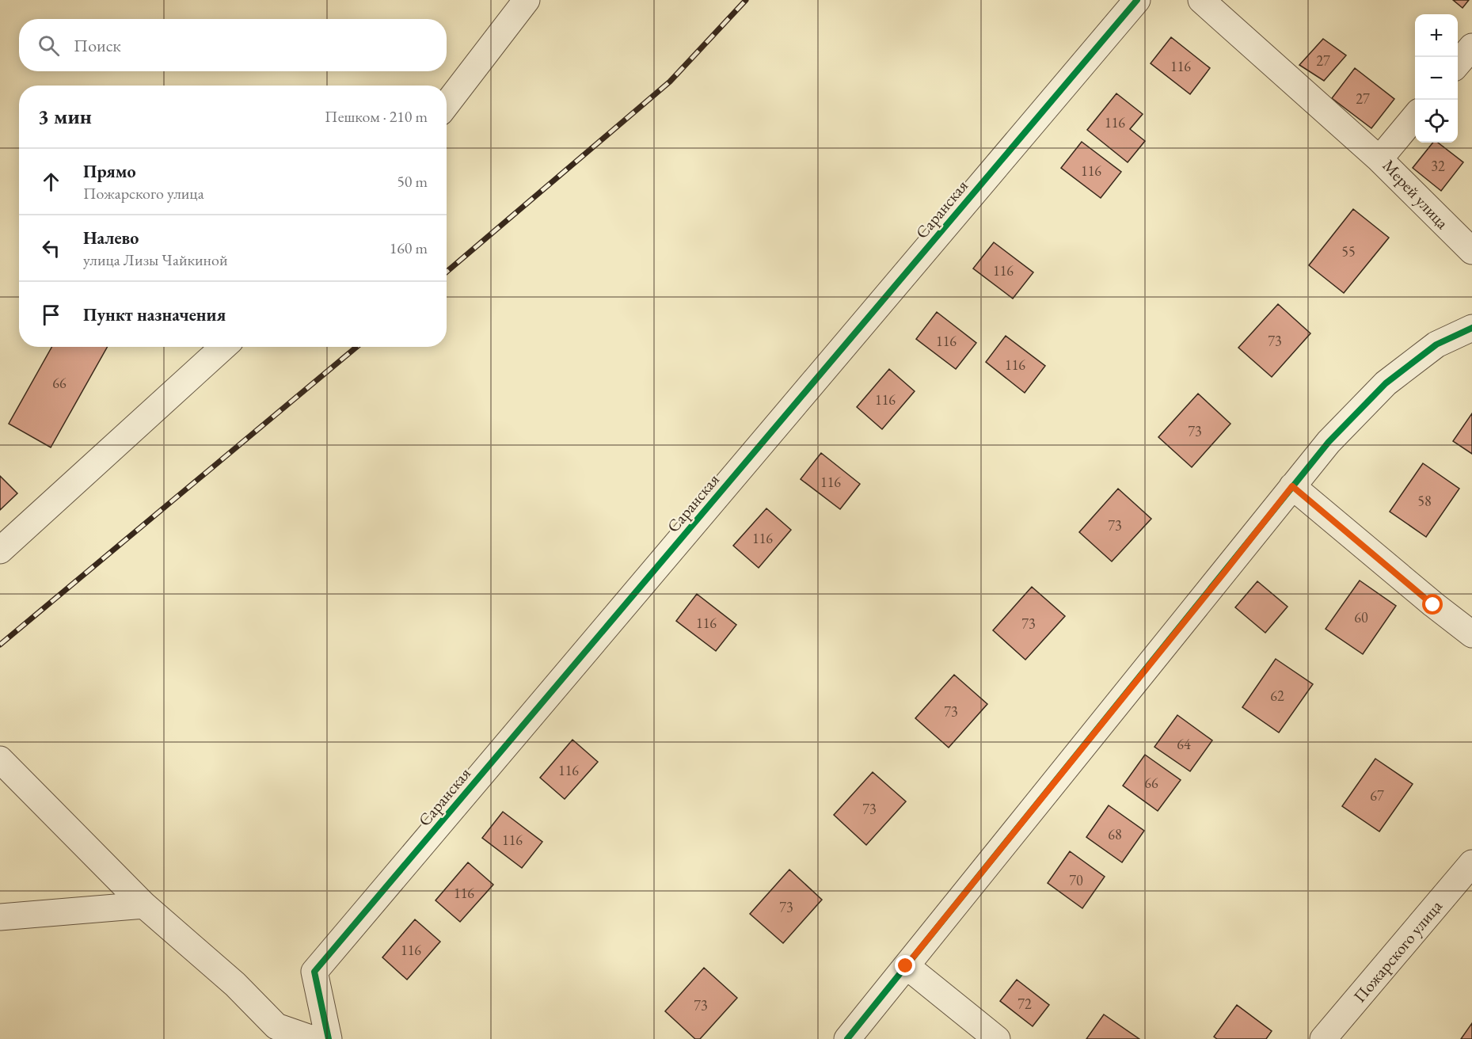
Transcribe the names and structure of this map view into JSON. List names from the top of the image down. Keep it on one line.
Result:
{"streets":{"street":["Мерей улица","Саранская","Пожарского улица"]},"house_numbers":["27","116","27","116","32","116","55","116","116","73","116","66","116","73","116","58","73","116","60","116","73","62","73","64","116","66","67","73","68","116","70","116","73","116","72","73"],"page":{"map_buttons":["+","−"],"search":"Поиск","heading":["3 мин","Пешком · 210 m"],"list":[["Прямо","Пожарского улица","50 m"],["Налево","улица Лизы Чайкиной","160 m"],"Пункт назначения"]}}
